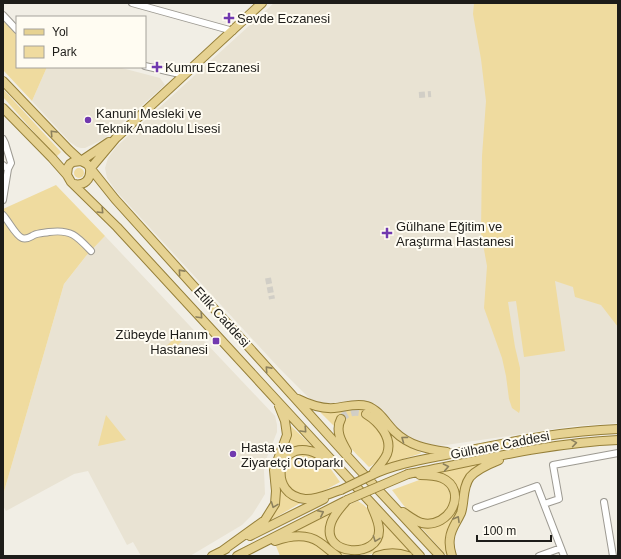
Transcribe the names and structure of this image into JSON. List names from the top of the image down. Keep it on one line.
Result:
{"streets":{"main road":["Etlik Caddesi","Gülhane Caddesi"]},"places":{"health":["Sevde Eczanesi","Kumru Eczanesi","Gülhane Eğitim ve Araştırma Hastanesi"],"other":["Kanuni Mesleki ve Teknik Anadolu Lisesi","Hasta ve Ziyaretçi Otoparkı"],"transit":["Zübeyde Hanım Hastanesi"]},"legend":["Yol","Park"],"scale_bar":"100 m"}
